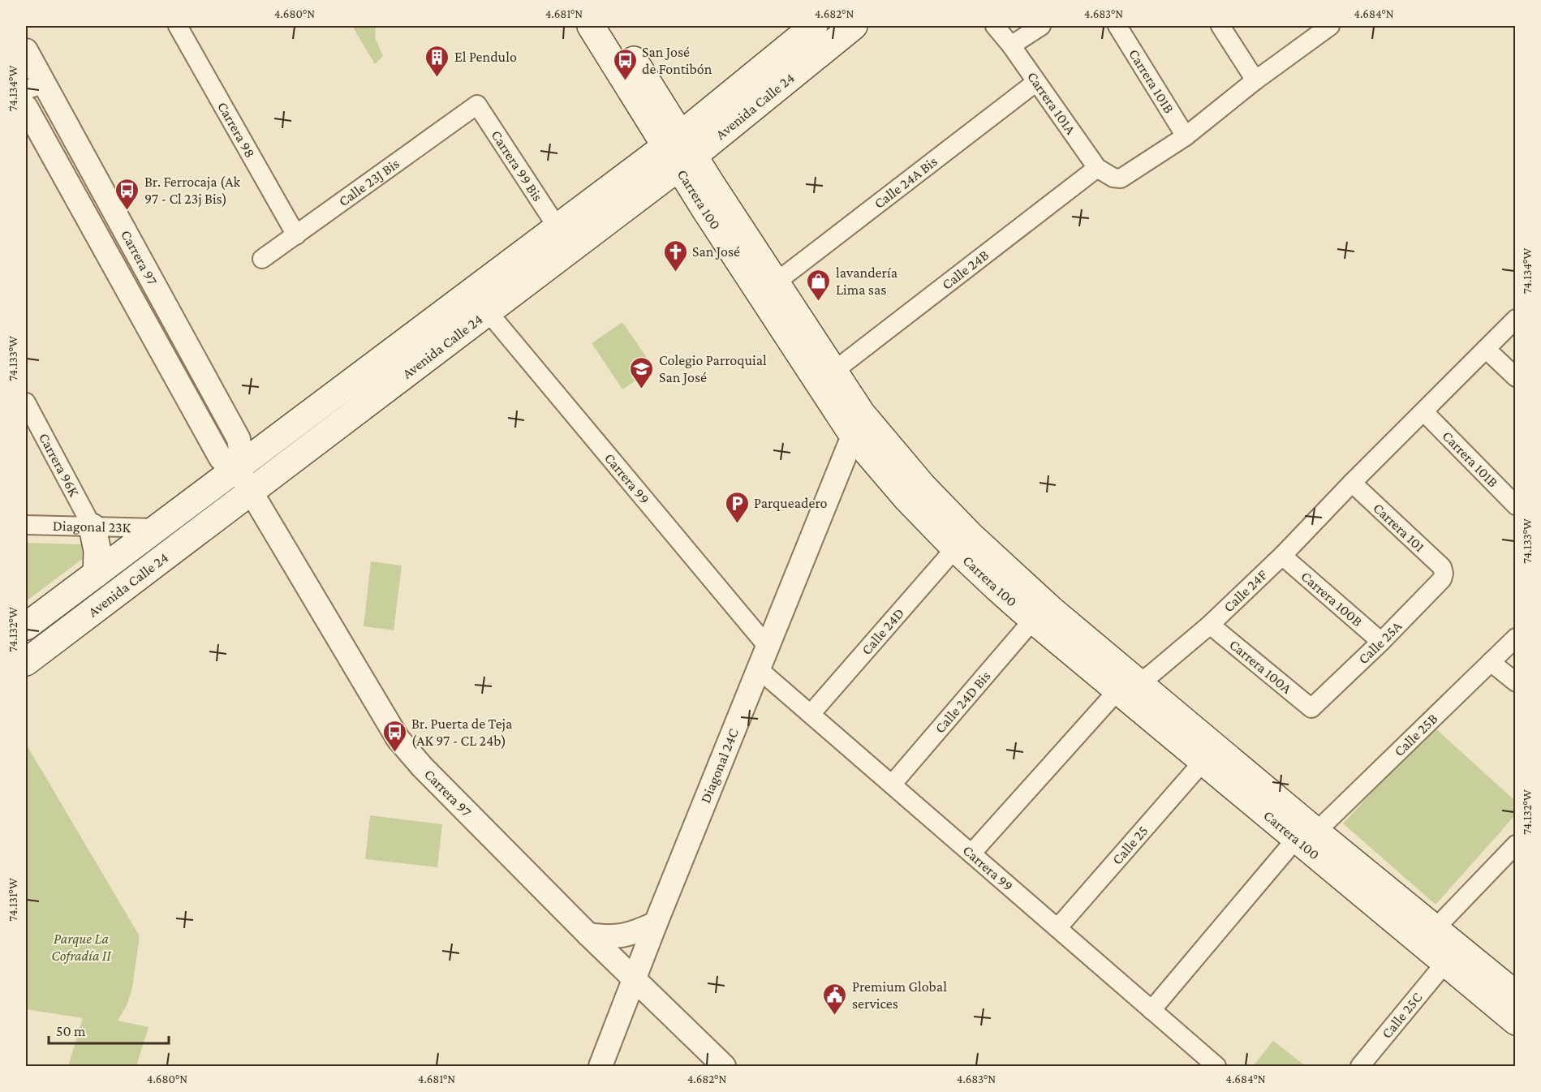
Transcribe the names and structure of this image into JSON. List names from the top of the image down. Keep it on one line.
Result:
{"streets":{"main road":["Avenida Calle 24","Carrera 100"],"street":["Carrera 101B","Carrera 101A","Carrera 98","Carrera 99 Bis","Calle 23J Bis","Calle 24A Bis","Carrera 97","Calle 24B","Carrera 96K","Carrera 99","Diagonal 23K","Carrera 101","Calle 24F","Carrera 100B","Calle 24D","Calle 25A","Carrera 100A","Calle 24D Bis","Calle 25B","Diagonal 24C","Calle 25","Calle 25C"]},"crossings":[["Carrera 101B","Carrera 101A"],["Carrera 101B","Calle 24F"],["Carrera 101A","Calle 24A Bis"],["Carrera 101A","Calle 24B"],["Avenida Calle 24","Carrera 99 Bis"],["Avenida Calle 24","Carrera 100"],["Avenida Calle 24","Carrera 97"],["Avenida Calle 24","Carrera 99"],["Avenida Calle 24","Diagonal 23K"],["Carrera 98","Calle 23J Bis"],["Carrera 99 Bis","Calle 23J Bis"],["Calle 24A Bis","Carrera 100"],["Carrera 100","Calle 24B"],["Carrera 100","Calle 24F"],["Carrera 100","Calle 24D"],["Carrera 100","Calle 24D Bis"],["Carrera 100","Calle 25B"],["Carrera 100","Diagonal 24C"],["Carrera 100","Calle 25"],["Carrera 100","Calle 25C"],["Carrera 97","Diagonal 24C"],["Carrera 96K","Diagonal 23K"],["Carrera 99","Calle 24F"],["Carrera 99","Calle 24D"],["Carrera 99","Calle 24D Bis"],["Carrera 99","Calle 25B"],["Carrera 99","Diagonal 24C"],["Carrera 99","Calle 25"],["Carrera 101","Calle 24F"],["Carrera 101","Calle 25A"],["Calle 24F","Carrera 100B"],["Calle 24F","Carrera 100A"],["Carrera 100B","Calle 25A"],["Calle 25A","Carrera 100A"]],"parks":["Parque La Cofradía II"],"places":{"building":["El Pendulo"],"bus stop":["San José de Fontibón","Br. Ferrocaja (Ak 97 - Cl 23j Bis)","Br. Puerta de Teja (AK 97 - CL 24b)"],"church":["San José"],"shop":["lavandería Lima sas"],"school or university":["Colegio Parroquial San José"],"parking":["Parqueadero"],"public building":["Premium Global services"]},"scale_bar":"50 m","coordinates":["4.680°N","4.681°N","4.682°N","4.683°N","4.684°N","74.134°W","74.133°W","74.132°W","74.131°W"]}
